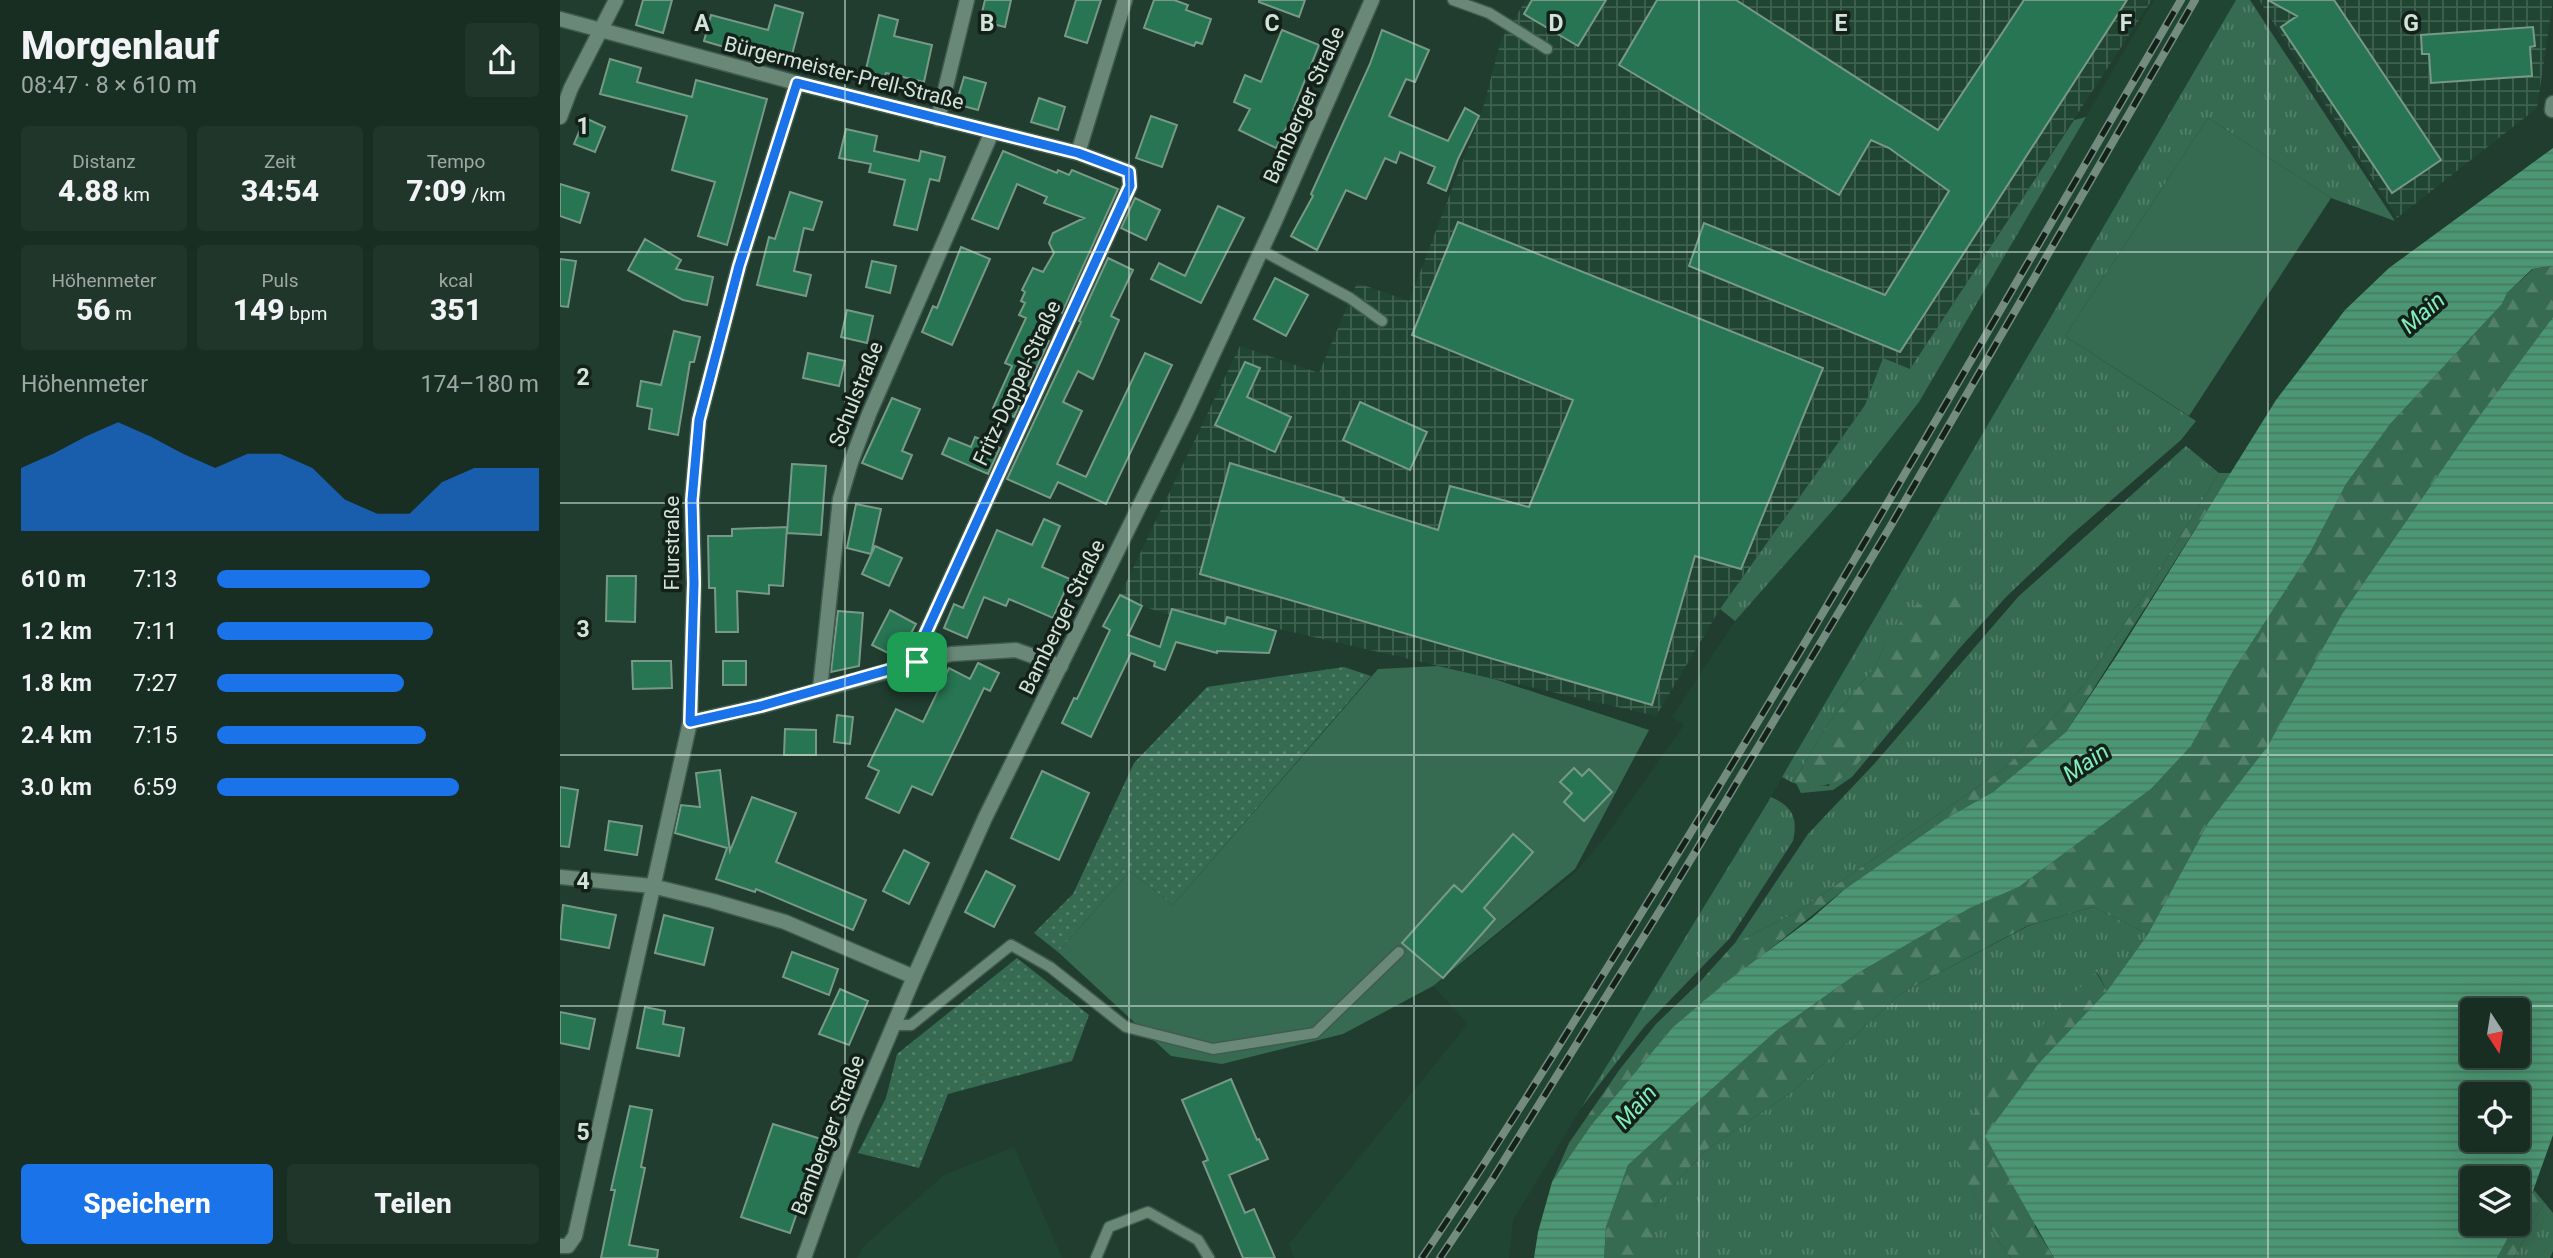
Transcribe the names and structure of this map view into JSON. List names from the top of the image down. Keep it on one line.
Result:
{"streets":{"street":["Bürgermeister-Prell-Straße","Bamberger Straße","Fritz-Doppel-Straße","Schulstraße","Flurstraße"]},"crossings":[["Bürgermeister-Prell-Straße","Fritz-Doppel-Straße"],["Bürgermeister-Prell-Straße","Schulstraße"],["Bürgermeister-Prell-Straße","Flurstraße"]],"water":["Main"],"north":"bottom","page":{"heading":["Morgenlauf","08:47 · 8 × 610 m"],"stats":[["Distanz","4.88 km"],["Zeit","34:54"],["Tempo","7:09 /km"],["Höhenmeter","56 m"],["Puls","149 bpm"],["kcal","351"]],"chart":["Höhenmeter","174–180 m"],"list":[{"name":"610 m","note":"7:13"},{"name":"1.2 km","note":"7:11"},{"name":"1.8 km","note":"7:27"},{"name":"2.4 km","note":"7:15"},{"name":"3.0 km","note":"6:59"}],"buttons":["Speichern","Teilen"]},"grid":{"columns":["A","B","C","D","E","F","G"],"rows":["1","2","3","4","5"]}}
